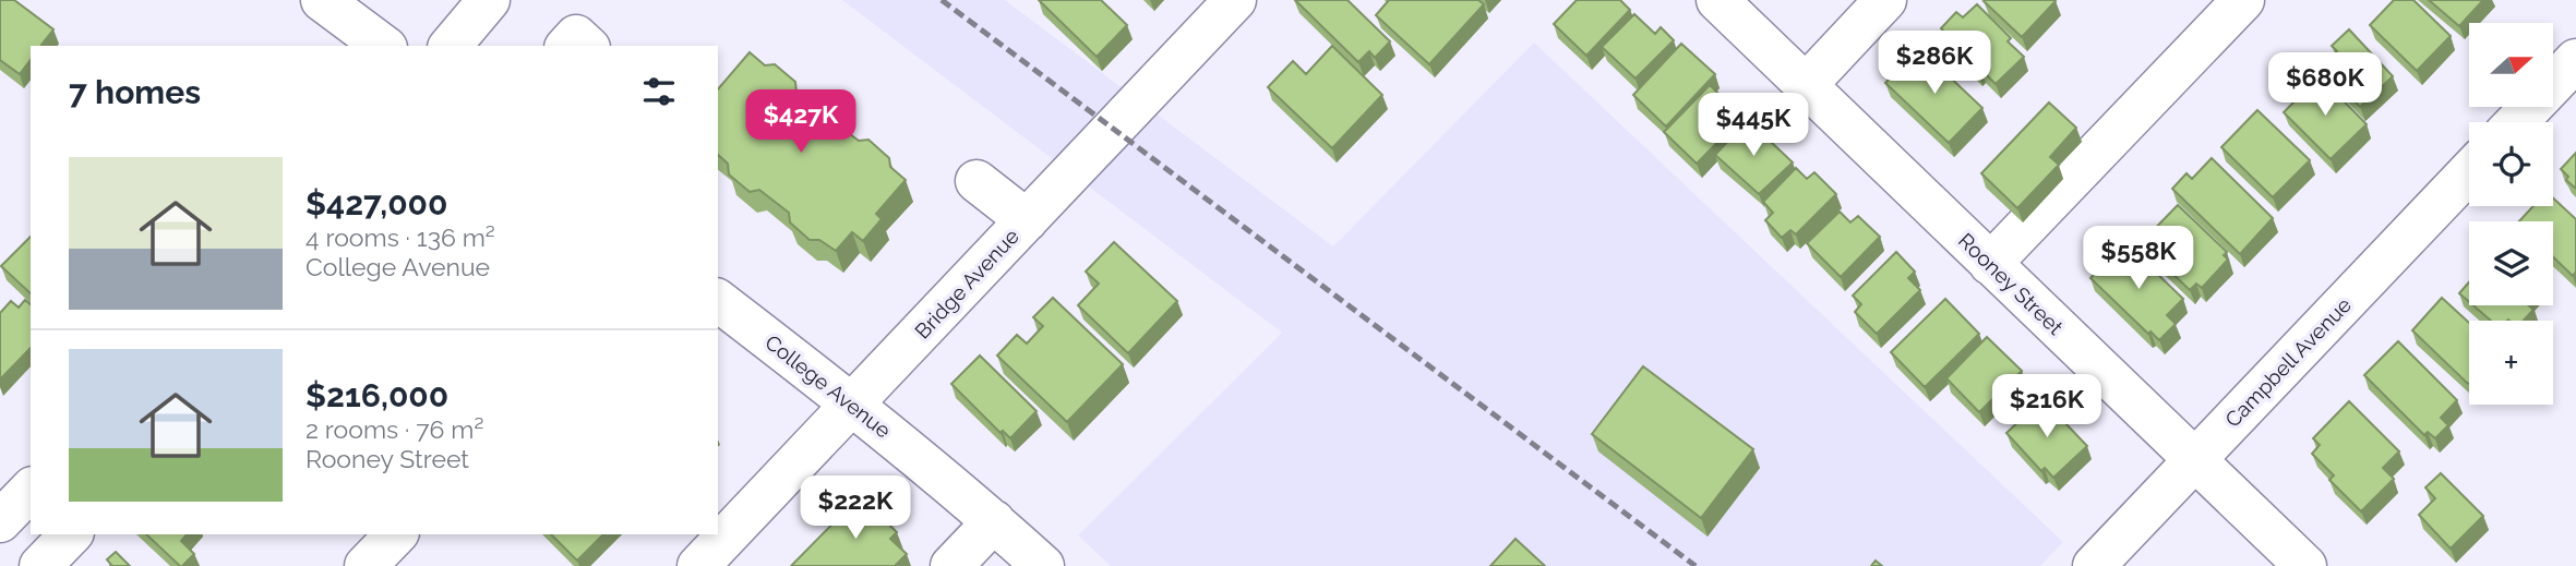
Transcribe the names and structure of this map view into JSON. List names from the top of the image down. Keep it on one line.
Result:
{"streets":{"street":["Bridge Avenue","Rooney Street","Campbell Avenue","College Avenue"]},"crossings":[["Bridge Avenue","College Avenue"],["Rooney Street","Campbell Avenue"]],"north":"right","page":{"map_buttons":"+","price":["$286K","$680K","$427K","$445K","$558K","$216K","$222K"],"heading":"7 homes","list":[{"name":"$427,000","note":"4 rooms · 136 m² · College Avenue"},{"name":"$216,000","note":"2 rooms · 76 m² · Rooney Street"}]}}
